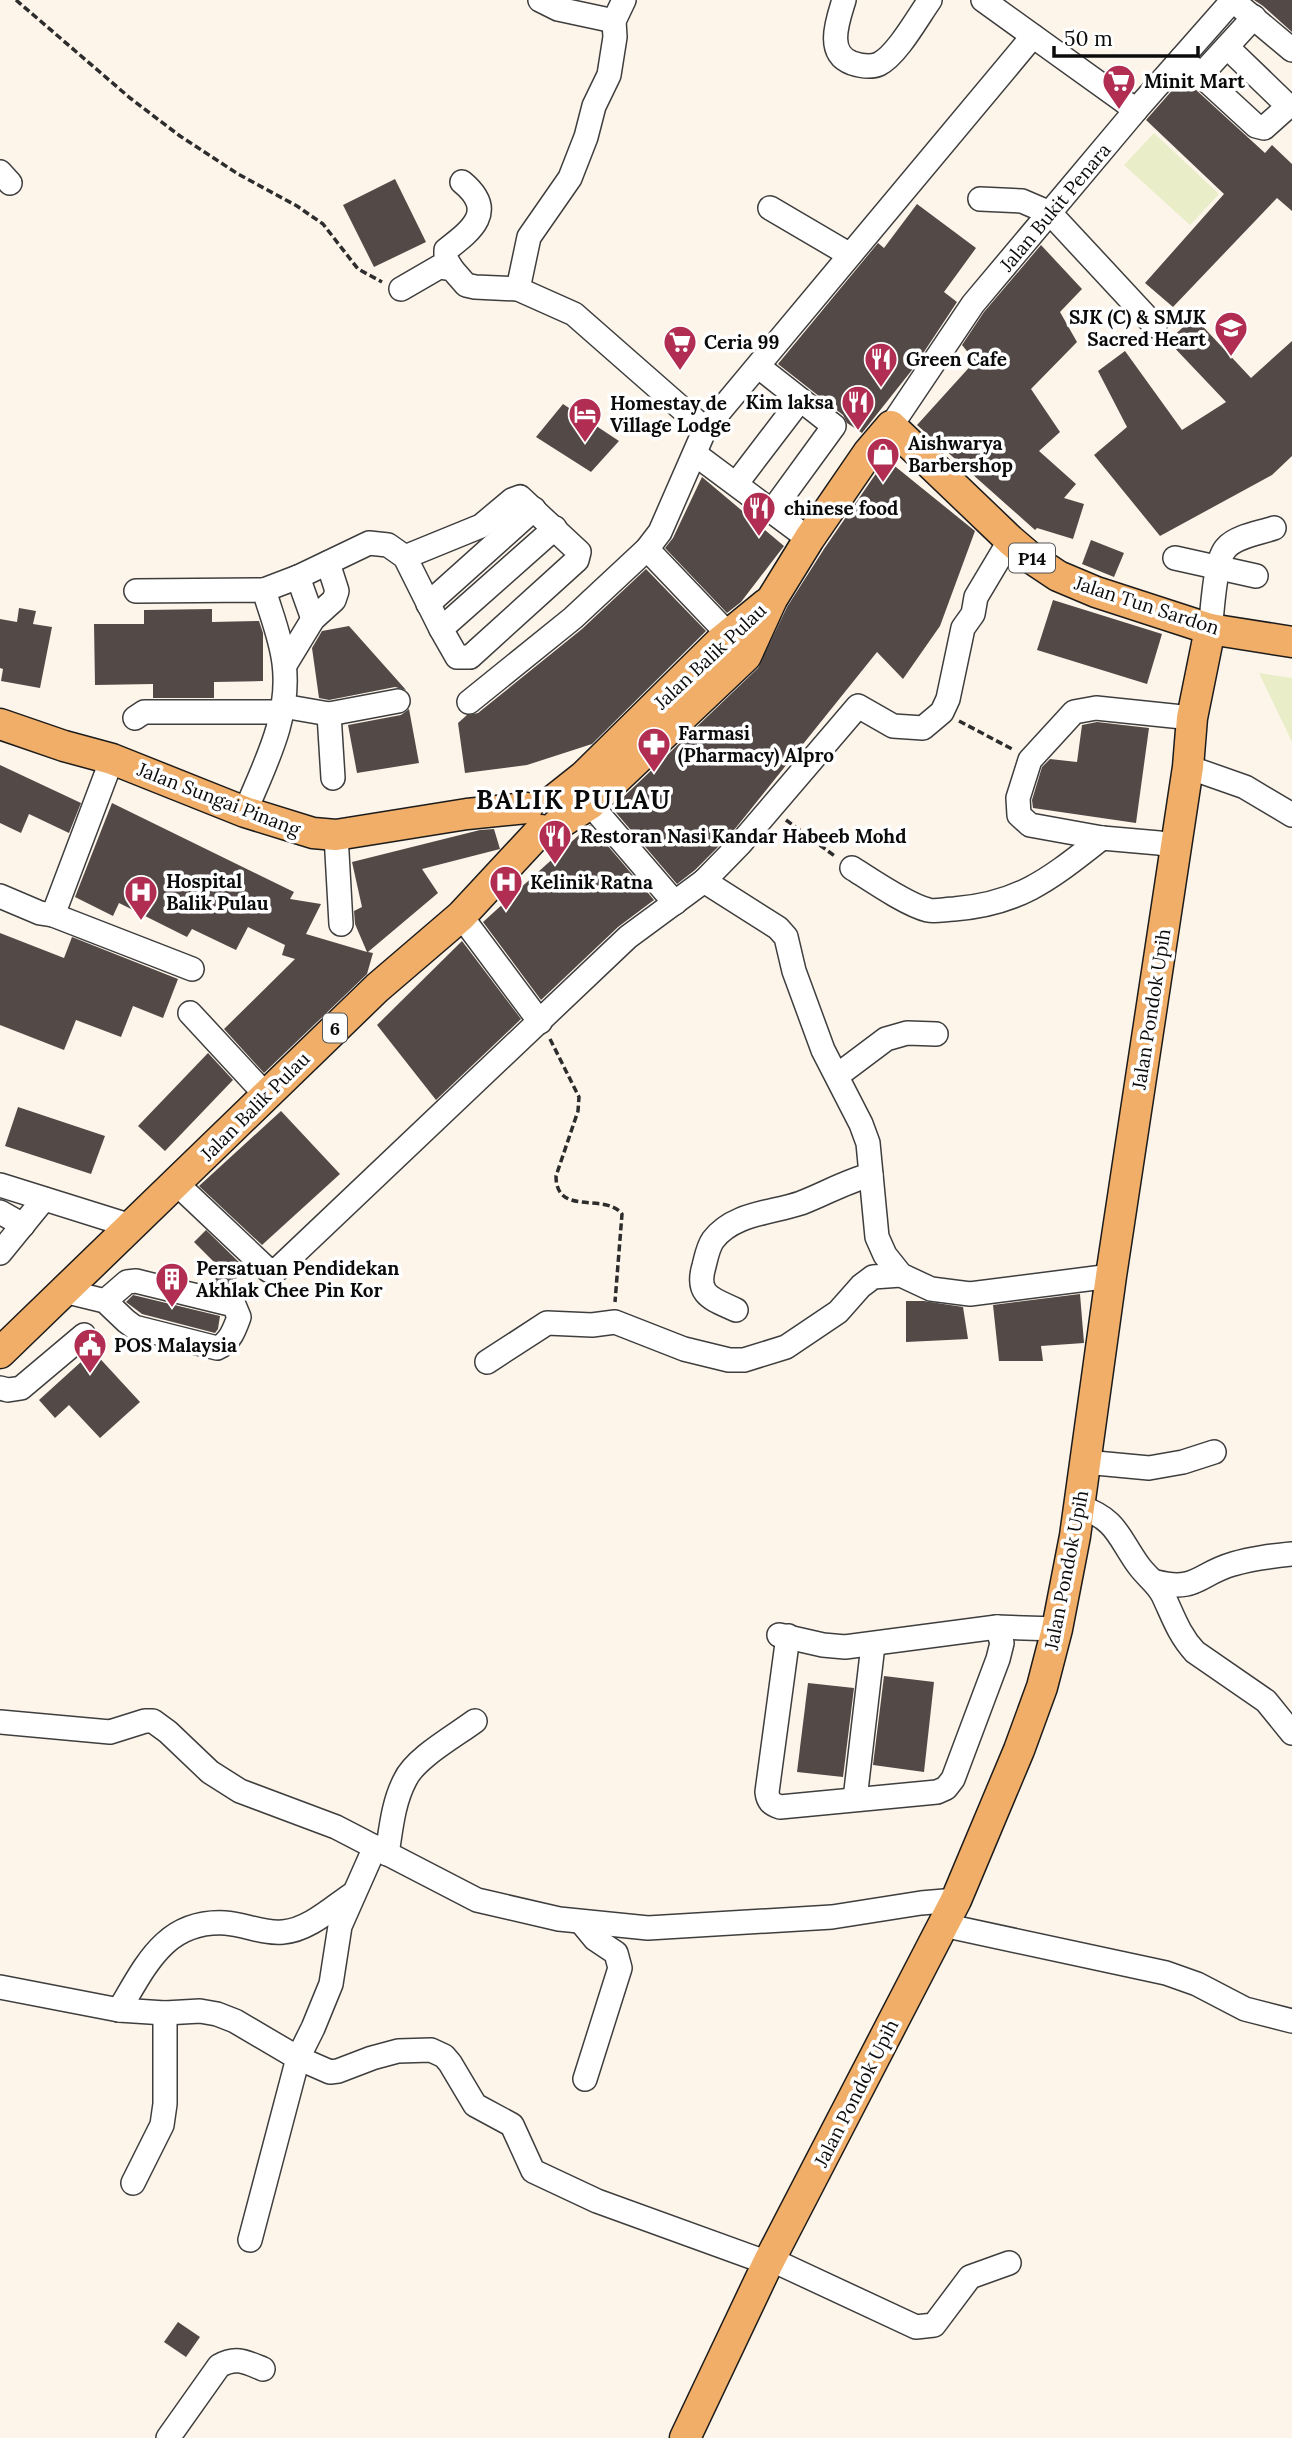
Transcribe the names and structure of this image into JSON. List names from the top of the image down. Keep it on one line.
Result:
{"streets":{"main road":["P14","Jalan Tun Sardon","Jalan Balik Pulau","Jalan Sungai Pinang","Jalan Pondok Upih","6"],"street":["Jalan Bukit Penara"]},"crossings":[["Jalan Bukit Penara","Jalan Tun Sardon"],["Jalan Bukit Penara","Jalan Balik Pulau"],["Jalan Tun Sardon","Jalan Balik Pulau"],["Jalan Tun Sardon","Jalan Pondok Upih"],["Jalan Balik Pulau","Jalan Sungai Pinang"]],"districts":["BALIK PULAU"],"places":{"supermarket":["Minit Mart","Ceria 99"],"school or university":["SJK (C) & SMJK Sacred Heart"],"restaurant":["Green Cafe","Kim laksa","chinese food","Restoran Nasi Kandar Habeeb Mohd"],"hotel":["Homestay de Village Lodge"],"shop":["Aishwarya Barbershop"],"pharmacy":["Farmasi (Pharmacy) Alpro"],"hospital":["Kelinik Ratna","Hospital Balik Pulau"],"building":["Persatuan Pendidekan Akhlak Chee Pin Kor"],"public building":["POS Malaysia"]},"scale_bar":"50 m"}
